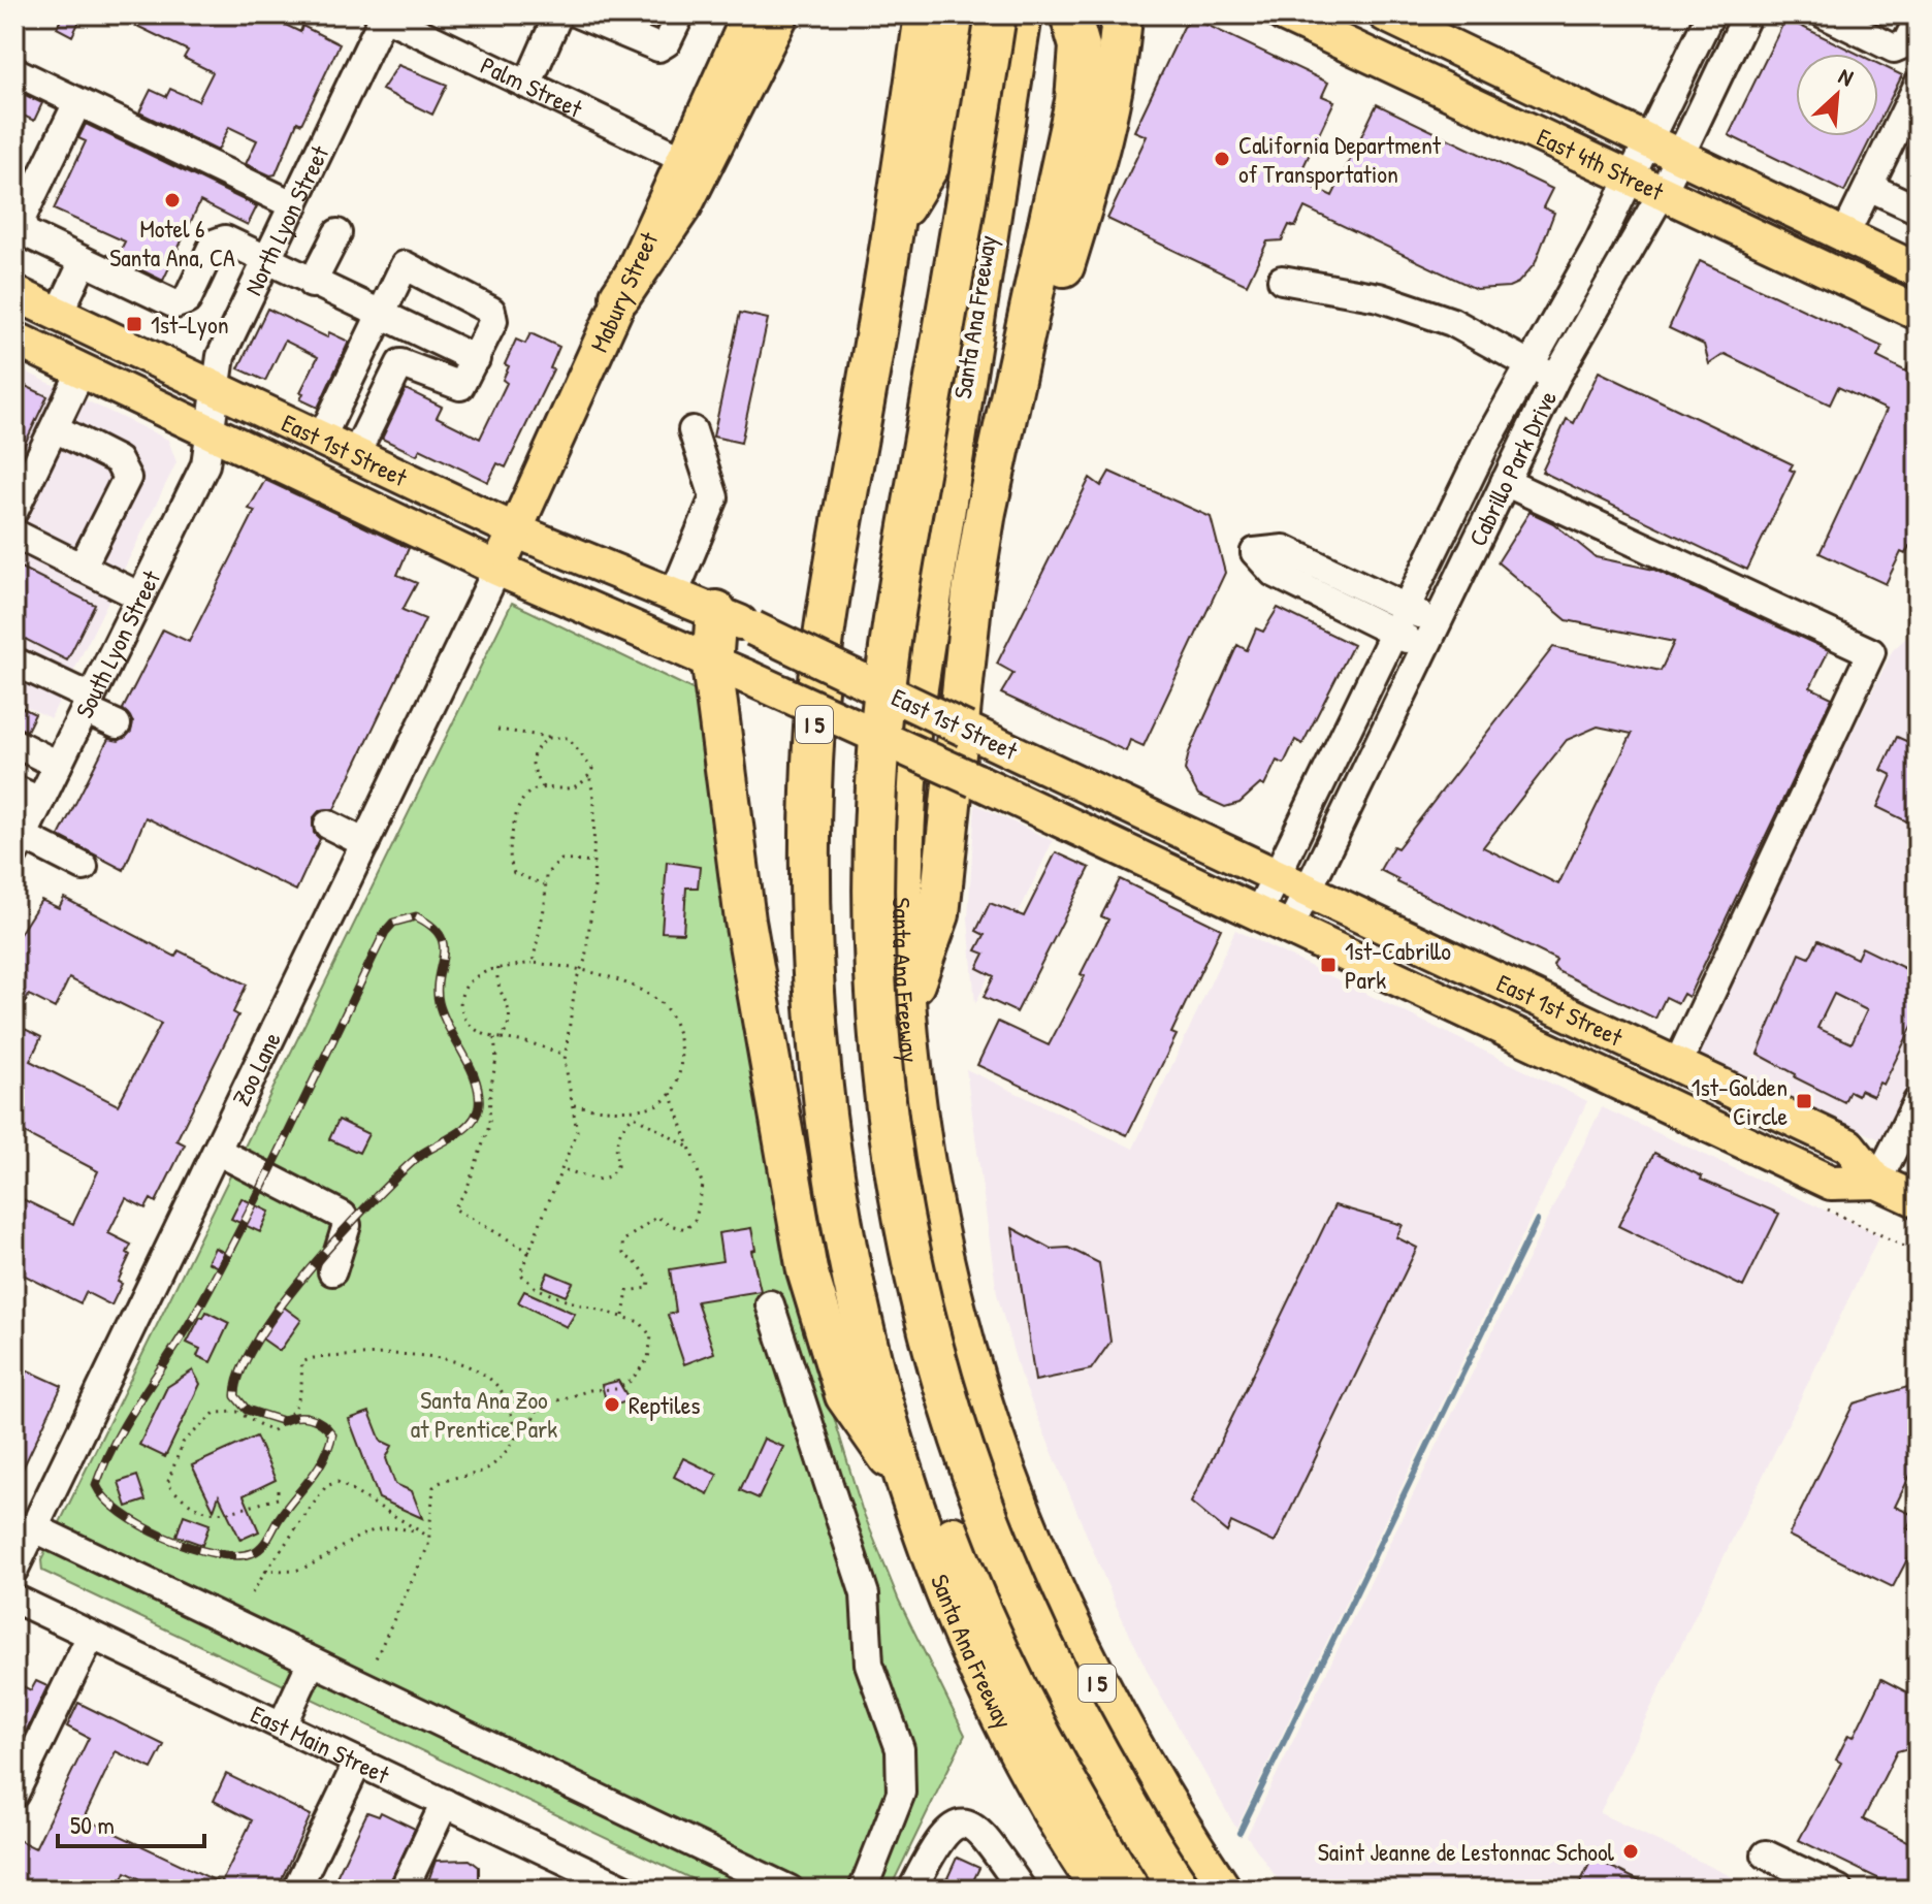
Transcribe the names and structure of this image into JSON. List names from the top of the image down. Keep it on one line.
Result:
{"streets":{"highway":["Santa Ana Freeway","I 5"],"main road":["East 4th Street","Mabury Street","East 1st Street"],"street":["Palm Street","North Lyon Street","Cabrillo Park Drive","South Lyon Street","Zoo Lane","East Main Street"]},"crossings":[["Palm Street","North Lyon Street"],["Palm Street","Mabury Street"],["East 4th Street","Cabrillo Park Drive"],["North Lyon Street","East 1st Street"],["North Lyon Street","South Lyon Street"],["Mabury Street","East 1st Street"],["Mabury Street","Zoo Lane"],["East 1st Street","Cabrillo Park Drive"],["East 1st Street","South Lyon Street"],["East 1st Street","Zoo Lane"]],"parks":["Santa Ana Zoo at Prentice Park"],"places":{"other":["California Department of Transportation","Motel 6 Santa Ana, CA","Reptiles","Saint Jeanne de Lestonnac School"],"transit":["1st-Lyon","1st-Cabrillo Park","1st-Golden Circle"]},"scale_bar":"50 m","north":"top right"}
